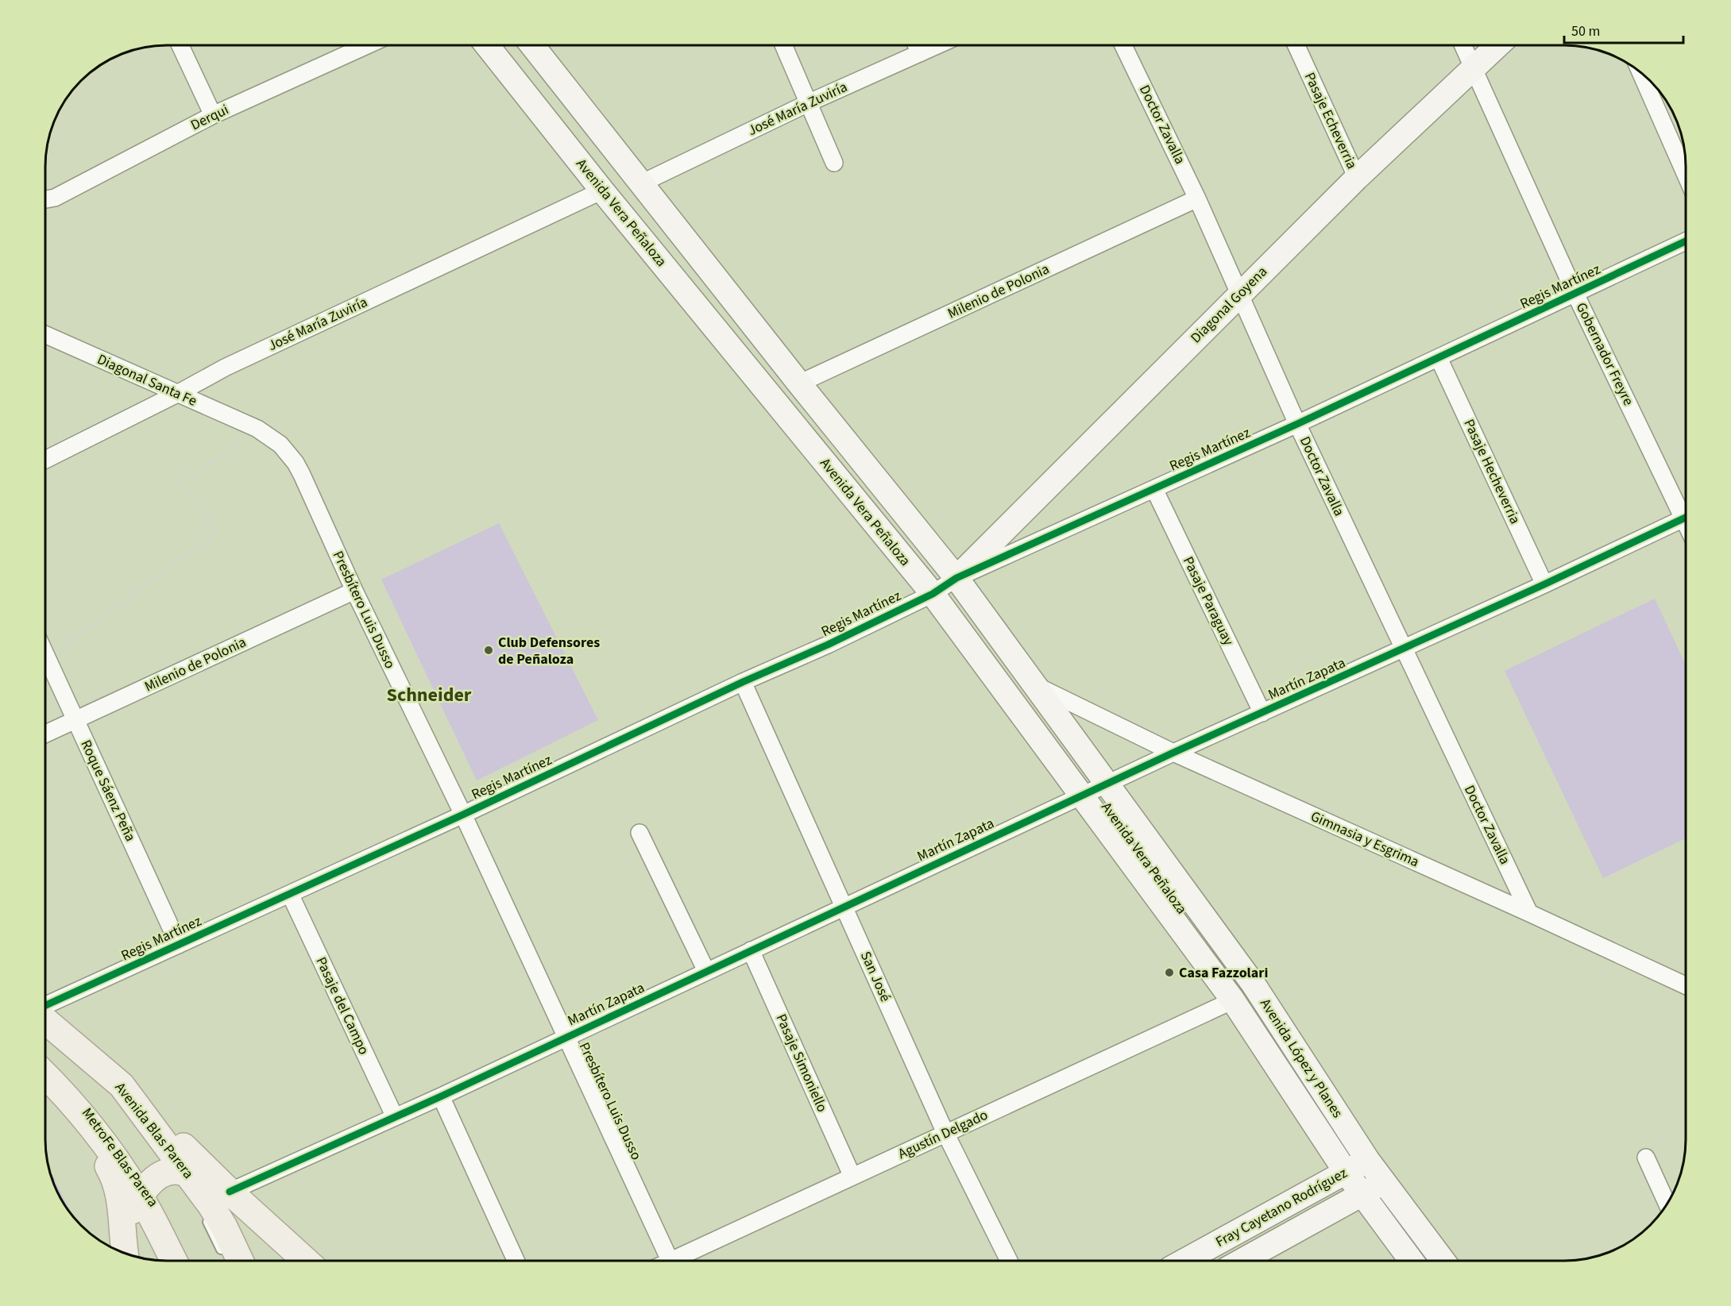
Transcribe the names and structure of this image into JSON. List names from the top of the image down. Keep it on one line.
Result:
{"streets":{"main road":["Avenida Vera Peñaloza","Diagonal Goyena","Avenida López y Planes","Avenida Blas Parera","Fray Cayetano Rodríguez"],"street":["José María Zuviría","Derqui","Pasaje Echeverria","Doctor Zavalla","Regis Martínez","Milenio de Polonia","Gobernador Freyre","Diagonal Santa Fe","Pasaje Hecheverria","Pasaje Paraguay","Presbítero Luis Dusso","Martín Zapata","Roque Sáenz Peña","Gimnasia y Esgrima","San José","Pasaje del Campo","Pasaje Simoniello","Agustín Delgado"],"lane":["MetroFe Blas Parera"]},"crossings":[["José María Zuviría","Avenida Vera Peñaloza"],["José María Zuviría","Diagonal Santa Fe"],["Pasaje Echeverria","Diagonal Goyena"],["Doctor Zavalla","Regis Martínez"],["Doctor Zavalla","Milenio de Polonia"],["Doctor Zavalla","Diagonal Goyena"],["Doctor Zavalla","Martín Zapata"],["Doctor Zavalla","Gimnasia y Esgrima"],["Avenida Vera Peñaloza","Regis Martínez"],["Avenida Vera Peñaloza","Milenio de Polonia"],["Avenida Vera Peñaloza","Diagonal Goyena"],["Avenida Vera Peñaloza","Martín Zapata"],["Avenida Vera Peñaloza","Gimnasia y Esgrima"],["Avenida Vera Peñaloza","Avenida López y Planes"],["Avenida Vera Peñaloza","Agustín Delgado"],["Regis Martínez","Diagonal Goyena"],["Regis Martínez","Gobernador Freyre"],["Regis Martínez","Pasaje Hecheverria"],["Regis Martínez","Pasaje Paraguay"],["Regis Martínez","Presbítero Luis Dusso"],["Regis Martínez","Roque Sáenz Peña"],["Regis Martínez","San José"],["Regis Martínez","Pasaje del Campo"],["Milenio de Polonia","Presbítero Luis Dusso"],["Milenio de Polonia","Roque Sáenz Peña"],["Diagonal Goyena","Gobernador Freyre"],["Diagonal Santa Fe","Presbítero Luis Dusso"],["Pasaje Hecheverria","Martín Zapata"],["Pasaje Paraguay","Martín Zapata"],["Presbítero Luis Dusso","Martín Zapata"],["Martín Zapata","Gimnasia y Esgrima"],["Martín Zapata","San José"],["Martín Zapata","Pasaje del Campo"],["Martín Zapata","Avenida López y Planes"],["Martín Zapata","Pasaje Simoniello"],["Gimnasia y Esgrima","Avenida López y Planes"],["San José","Agustín Delgado"],["Avenida López y Planes","Agustín Delgado"],["Avenida López y Planes","Fray Cayetano Rodríguez"],["Pasaje Simoniello","Agustín Delgado"]],"districts":["Schneider"],"places":["Club Defensores de Peñaloza","Casa Fazzolari"],"scale_bar":"50 m"}
